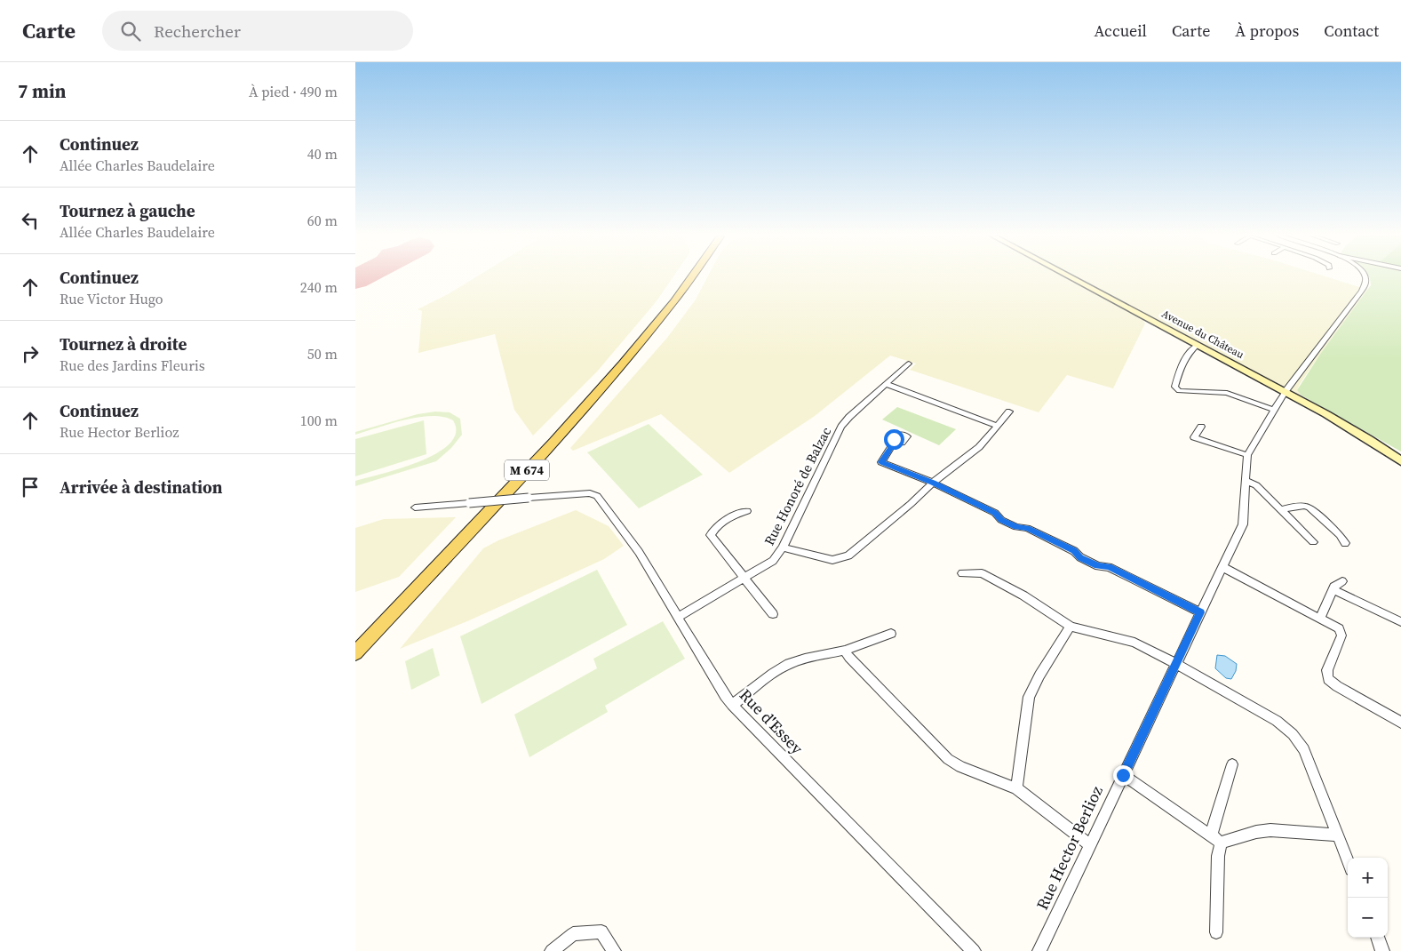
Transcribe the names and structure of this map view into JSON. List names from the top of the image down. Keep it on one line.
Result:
{"streets":{"main road":["Avenue du Château","M 674"],"street":["Rue Honoré de Balzac","Rue d'Essey","Rue Hector Berlioz"]},"crossings":[["Rue Honoré de Balzac","Rue d'Essey"]],"page":{"header":"Carte","search":"Rechercher","nav":["Accueil","Carte","À propos","Contact"],"heading":["7 min","À pied · 490 m"],"list":[["Continuez","Allée Charles Baudelaire","40 m"],["Tournez à gauche","Allée Charles Baudelaire","60 m"],["Continuez","Rue Victor Hugo","240 m"],["Tournez à droite","Rue des Jardins Fleuris","50 m"],["Continuez","Rue Hector Berlioz","100 m"],"Arrivée à destination"],"map_buttons":["+","−"]}}
